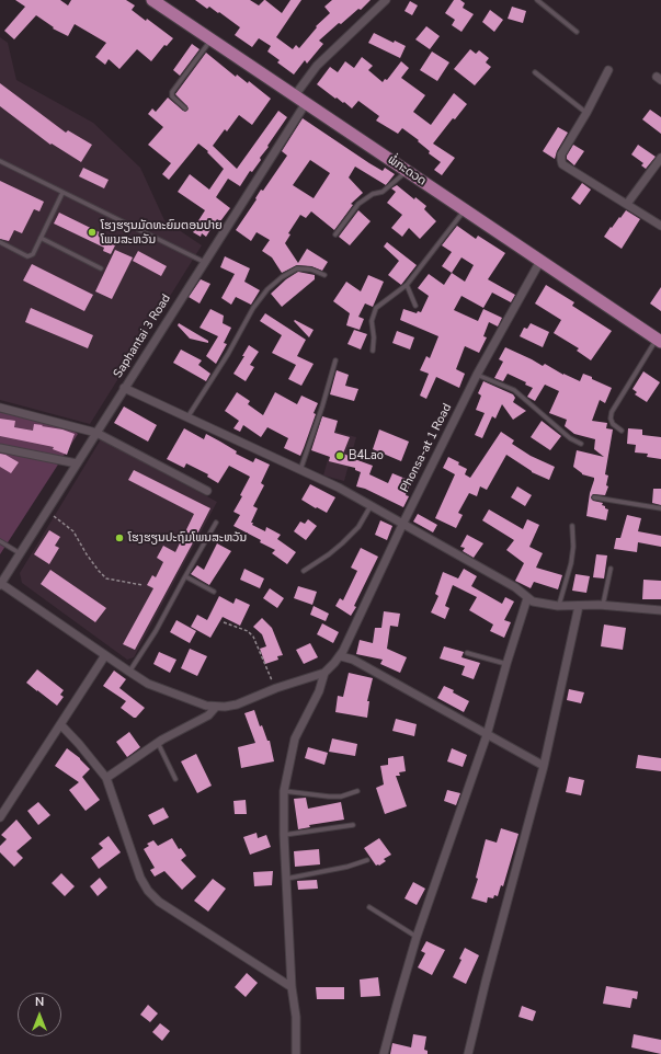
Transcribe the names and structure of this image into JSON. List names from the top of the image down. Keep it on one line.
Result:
{"streets":{"main road":["ພໍ່ກະດວດ"],"street":["Saphantai 3 Road","Phonsa-at 1 Road"]},"crossings":[["ພໍ່ກະດວດ","Saphantai 3 Road"],["ພໍ່ກະດວດ","Phonsa-at 1 Road"]],"places":["ໂຮງຮຽນມັດທະຍົມຕອນປາຍ ໂພນສະຫວັນ","B4Lao","ໂຮງຮຽນປະຖົມໂພນສະຫວັນ"],"north":"top"}
